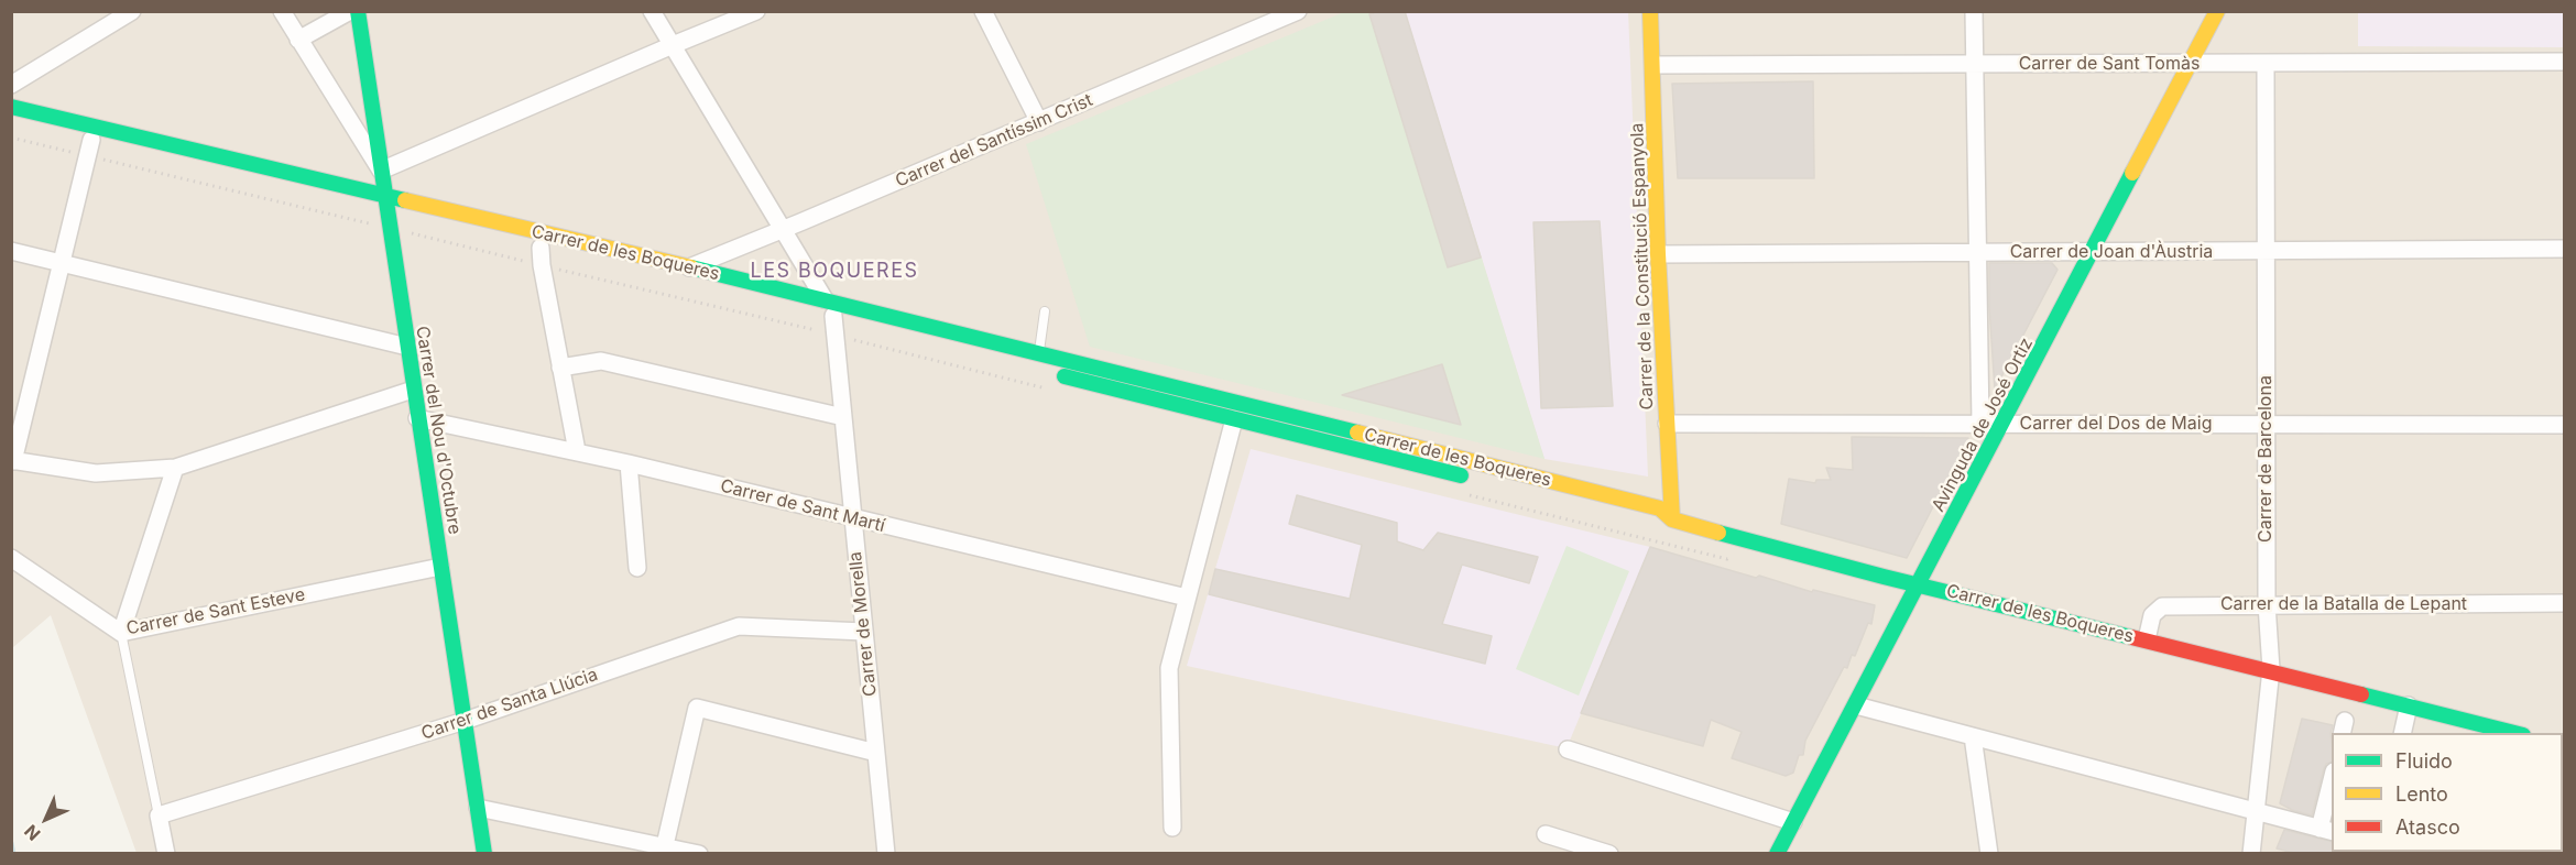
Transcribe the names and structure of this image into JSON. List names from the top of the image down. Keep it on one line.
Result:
{"streets":{"street":["Carrer de Sant Tomàs","Carrer del Santíssim Crist","Carrer de Joan d'Àustria","Carrer de les Boqueres","Carrer de la Constitució Espanyola","Carrer del Dos de Maig","Avinguda de José Ortiz","Carrer del Nou d'Octubre","Carrer de Barcelona","Carrer de Sant Martí","Carrer de la Batalla de Lepant","Carrer de Sant Esteve","Carrer de Morella","Carrer de Santa Llúcia"]},"crossings":[["Carrer de Sant Tomàs","Carrer de la Constitució Espanyola"],["Carrer de Sant Tomàs","Avinguda de José Ortiz"],["Carrer de Sant Tomàs","Carrer de Barcelona"],["Carrer del Santíssim Crist","Carrer de les Boqueres"],["Carrer de Joan d'Àustria","Carrer de la Constitució Espanyola"],["Carrer de Joan d'Àustria","Avinguda de José Ortiz"],["Carrer de Joan d'Àustria","Carrer de Barcelona"],["Carrer de les Boqueres","Carrer de la Constitució Espanyola"],["Carrer de les Boqueres","Avinguda de José Ortiz"],["Carrer de les Boqueres","Carrer del Nou d'Octubre"],["Carrer de les Boqueres","Carrer de Barcelona"],["Carrer de les Boqueres","Carrer de la Batalla de Lepant"],["Carrer de les Boqueres","Carrer de Morella"],["Carrer de la Constitució Espanyola","Carrer del Dos de Maig"],["Carrer del Dos de Maig","Avinguda de José Ortiz"],["Carrer del Dos de Maig","Carrer de Barcelona"],["Carrer del Nou d'Octubre","Carrer de Sant Martí"],["Carrer del Nou d'Octubre","Carrer de Sant Esteve"],["Carrer del Nou d'Octubre","Carrer de Santa Llúcia"],["Carrer de Barcelona","Carrer de la Batalla de Lepant"],["Carrer de Sant Martí","Carrer de Morella"],["Carrer de Morella","Carrer de Santa Llúcia"]],"districts":["LES BOQUERES"],"legend":["Fluido","Lento","Atasco"],"north":"bottom left"}
